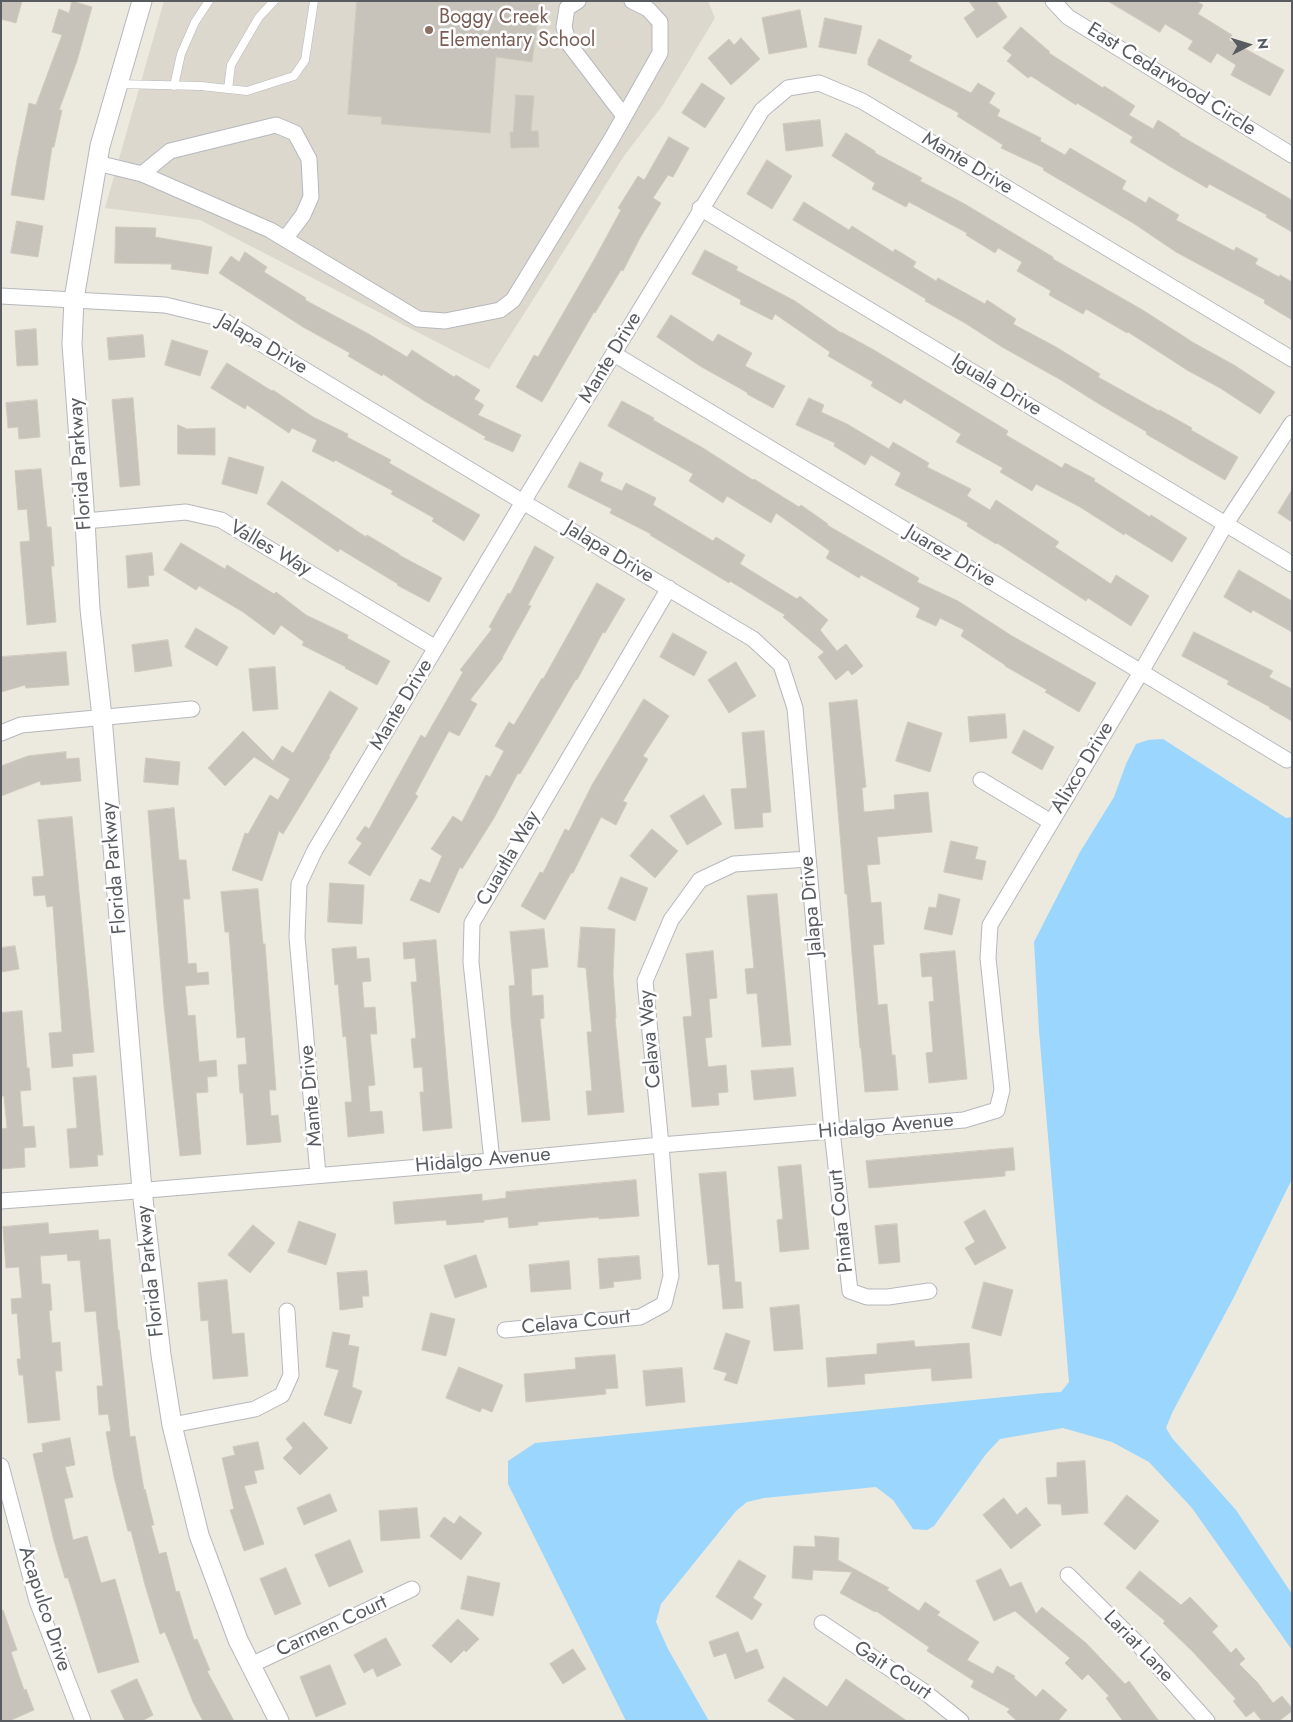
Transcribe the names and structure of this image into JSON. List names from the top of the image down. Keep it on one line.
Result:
{"streets":{"street":["East Cedarwood Circle","Mante Drive","Jalapa Drive","Iguala Drive","Florida Parkway","Valles Way","Juarez Drive","Alixco Drive","Cuautla Way","Celava Way","Hidalgo Avenue","Pinata Court","Celava Court","Acapulco Drive","Carmen Court","Lariat Lane","Gait Court"]},"crossings":[["Mante Drive","Jalapa Drive"],["Mante Drive","Iguala Drive"],["Mante Drive","Valles Way"],["Mante Drive","Juarez Drive"],["Mante Drive","Hidalgo Avenue"],["Jalapa Drive","Florida Parkway"],["Jalapa Drive","Cuautla Way"],["Jalapa Drive","Celava Way"],["Jalapa Drive","Hidalgo Avenue"],["Jalapa Drive","Pinata Court"],["Iguala Drive","Alixco Drive"],["Florida Parkway","Valles Way"],["Florida Parkway","Hidalgo Avenue"],["Florida Parkway","Carmen Court"],["Juarez Drive","Alixco Drive"],["Alixco Drive","Hidalgo Avenue"],["Cuautla Way","Hidalgo Avenue"],["Celava Way","Hidalgo Avenue"],["Celava Way","Celava Court"],["Hidalgo Avenue","Pinata Court"],["Hidalgo Avenue","Celava Court"]],"places":["Boggy Creek Elementary School"],"north":"right"}
